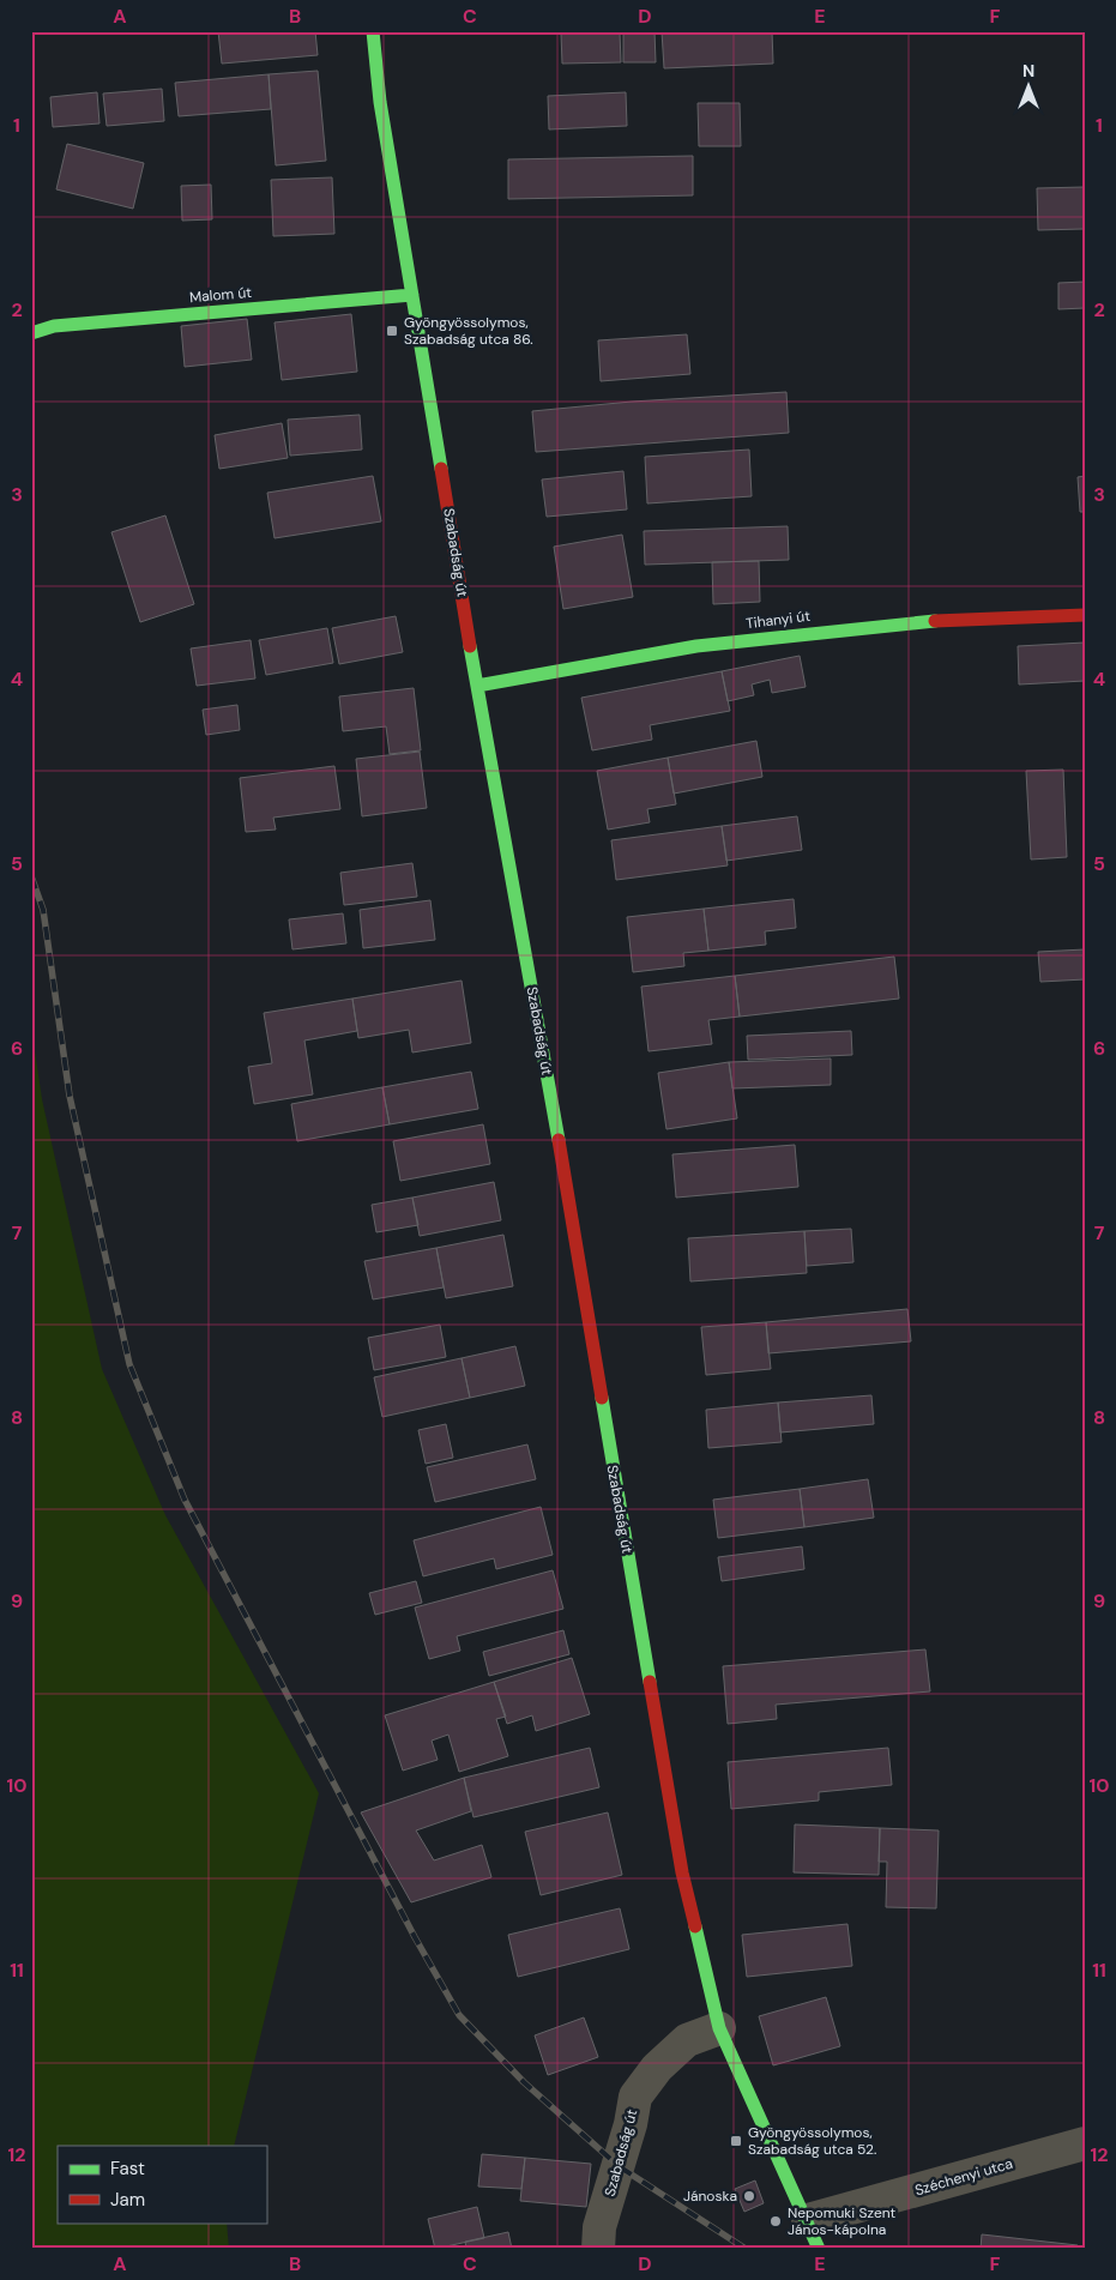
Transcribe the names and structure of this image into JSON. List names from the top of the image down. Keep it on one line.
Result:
{"streets":{"street":["Malom út","Szabadság út","Tihanyi út","Széchenyi utca"]},"crossings":[["Malom út","Szabadság út"],["Szabadság út","Tihanyi út"],["Szabadság út","Széchenyi utca"]],"places":{"transit":["Gyöngyössolymos, Szabadság utca 86.","Gyöngyössolymos, Szabadság utca 52."],"other":["Jánoska","Nepomuki Szent János-kápolna"]},"legend":["Fast","Jam"],"north":"top","grid":{"columns":["A","B","C","D","E","F"],"rows":["1","2","3","4","5","6","7","8","9","10","11","12"]}}
